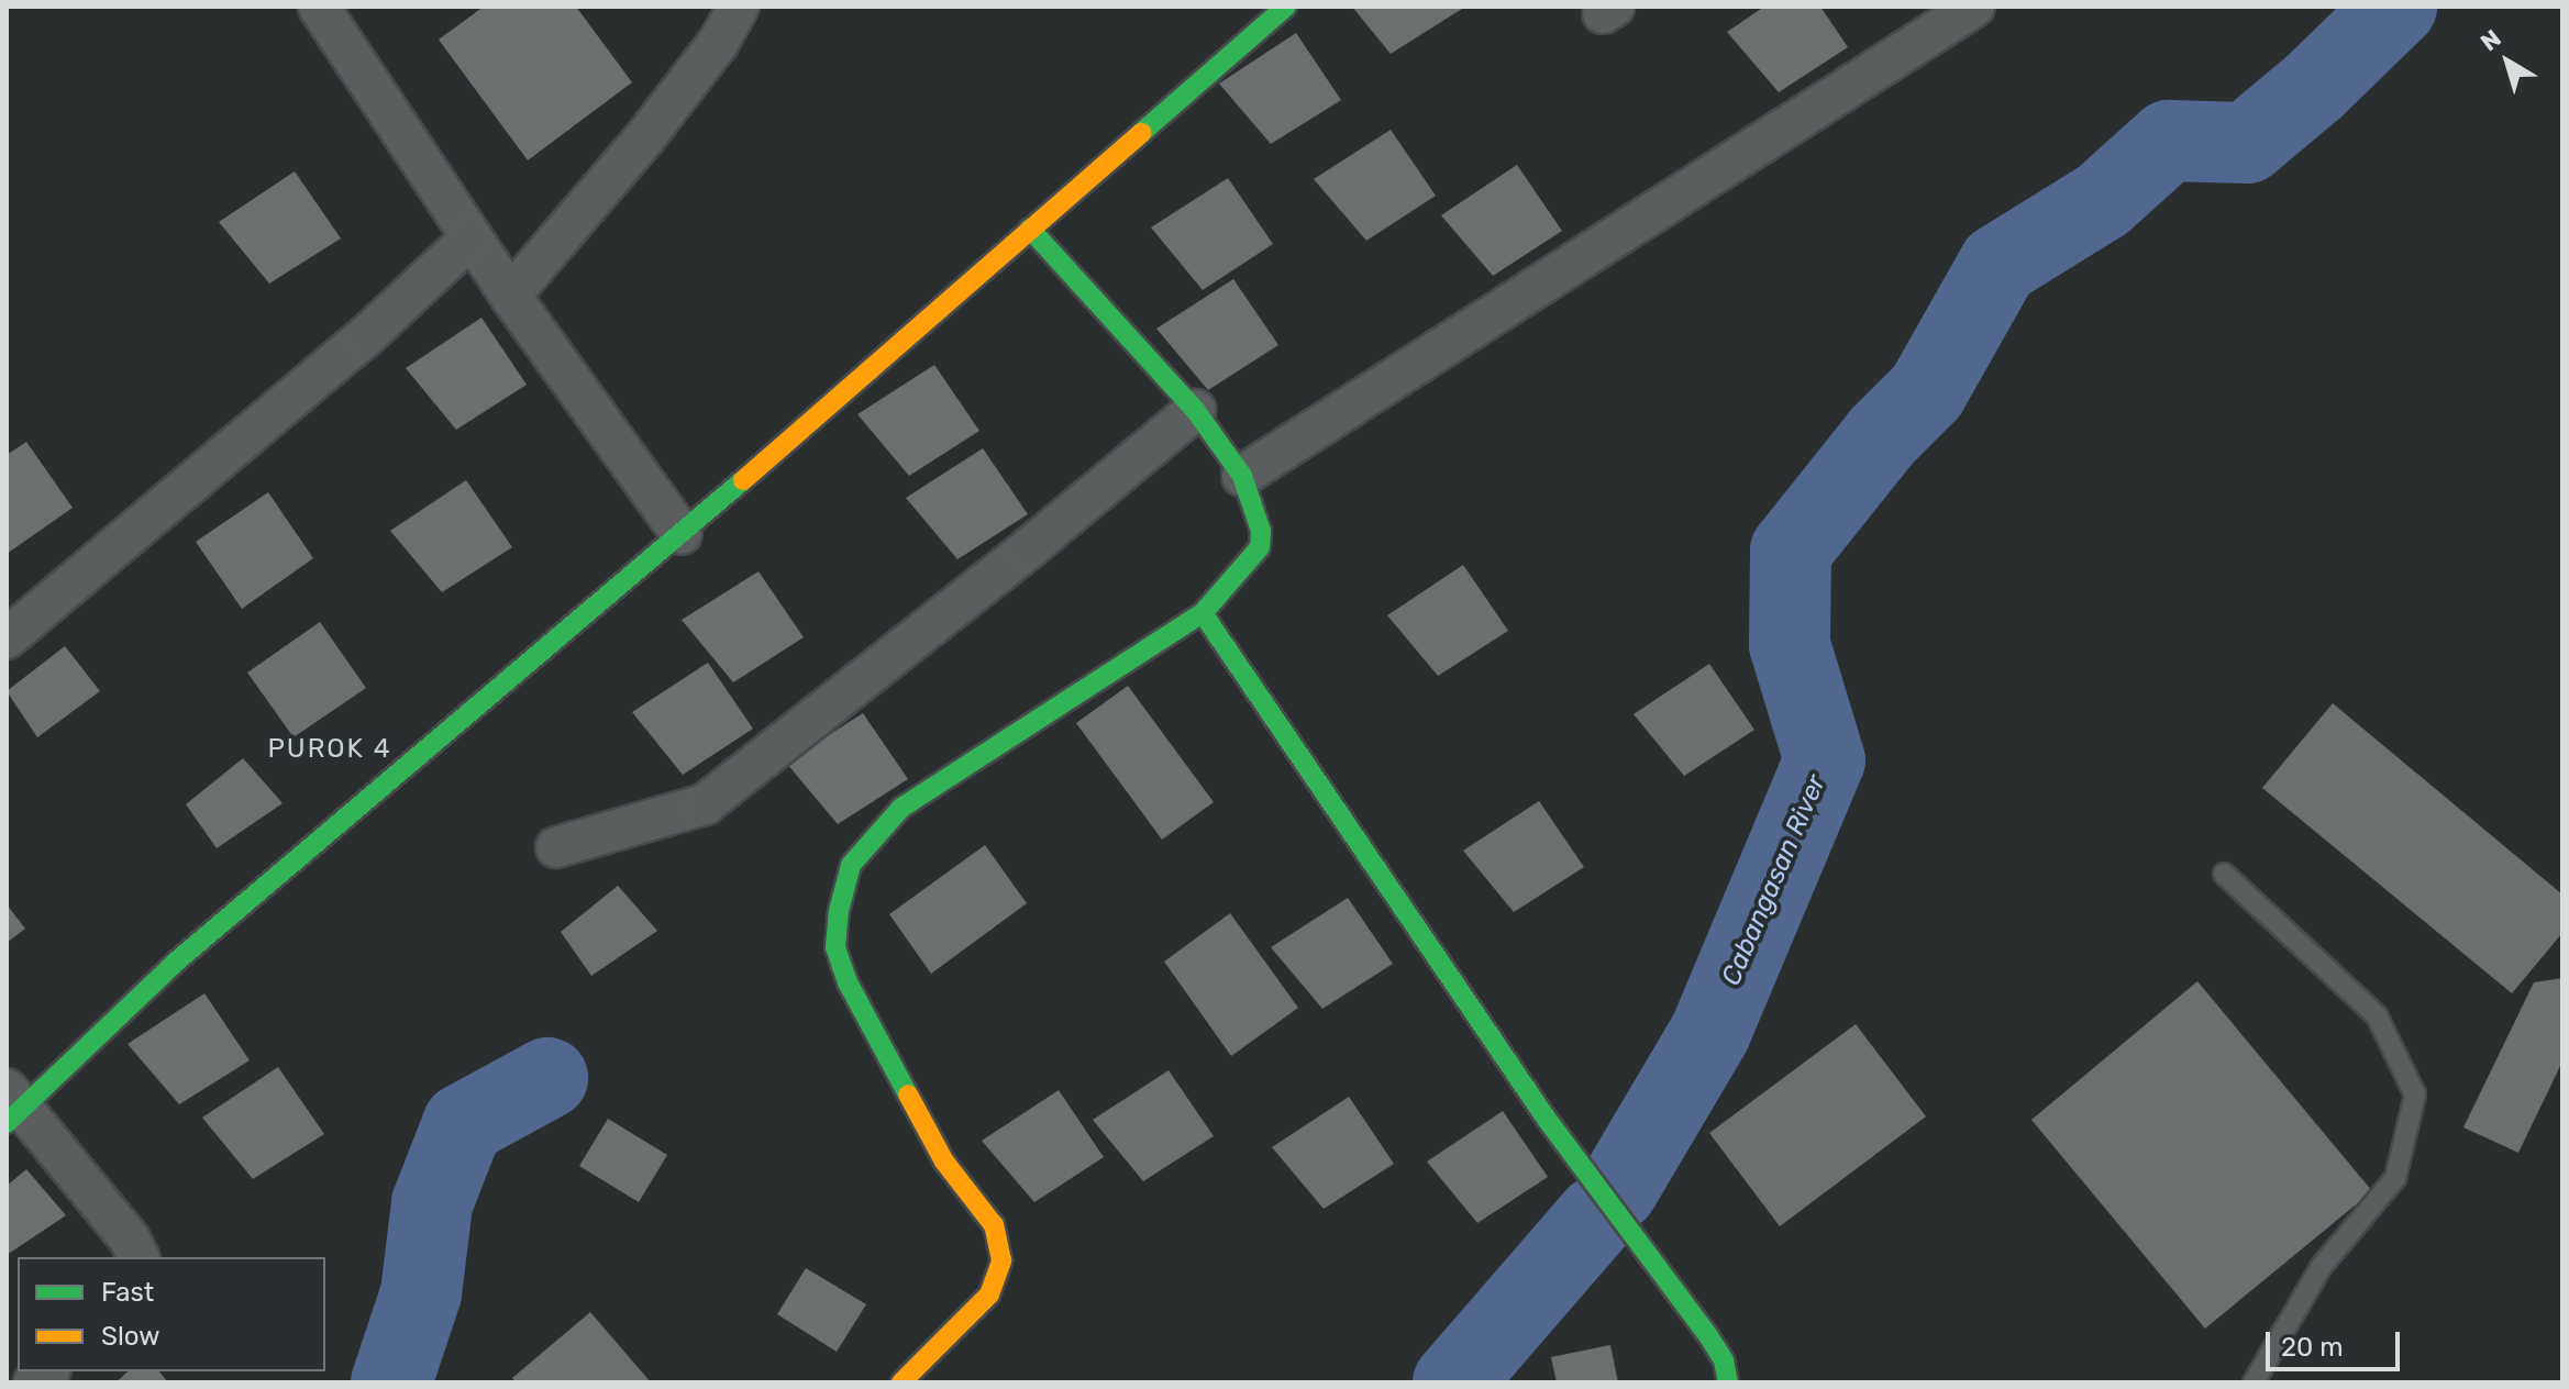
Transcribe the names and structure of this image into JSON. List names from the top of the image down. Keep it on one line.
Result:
{"districts":["PUROK 4"],"water":["Cabangasan River"],"legend":["Fast","Slow"],"scale_bar":"20 m","north":"top left"}
